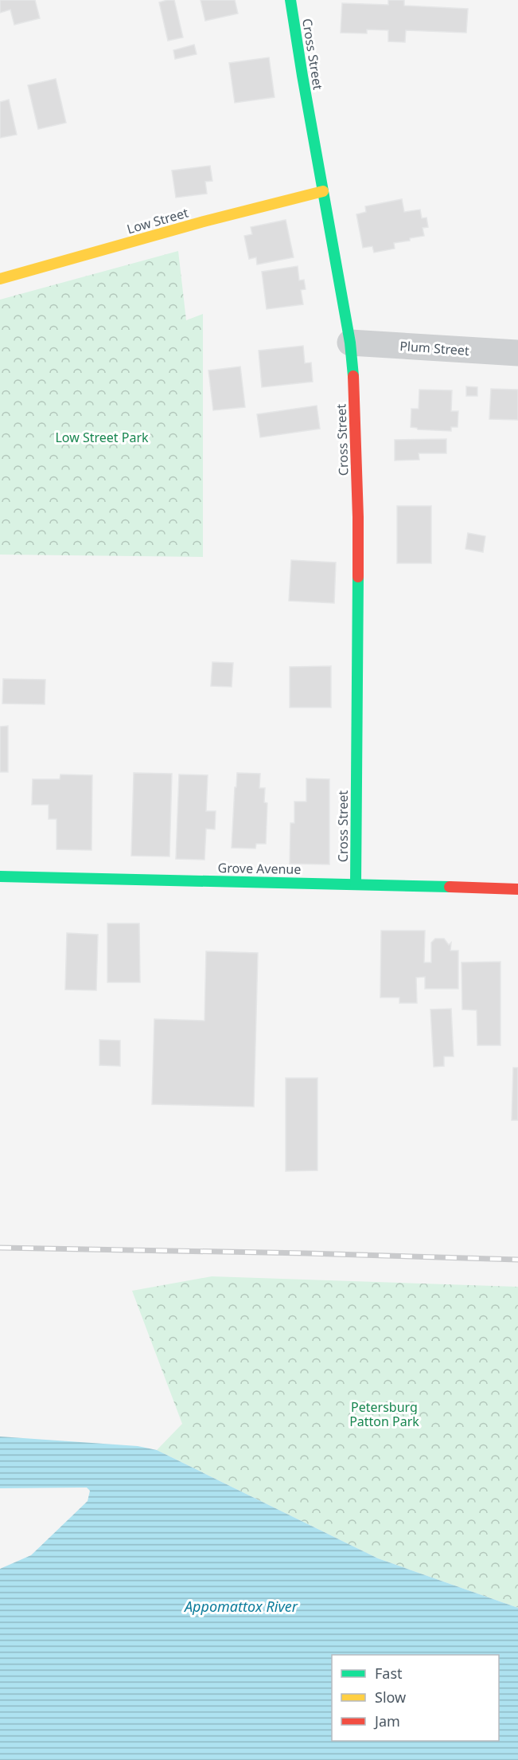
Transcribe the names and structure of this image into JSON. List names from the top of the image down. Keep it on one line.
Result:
{"streets":{"street":["Cross Street","Low Street","Plum Street","Grove Avenue"]},"crossings":[["Cross Street","Low Street"],["Cross Street","Plum Street"],["Cross Street","Grove Avenue"]],"water":["Appomattox River"],"parks":["Low Street Park","Petersburg Patton Park"],"legend":["Fast","Slow","Jam"]}
